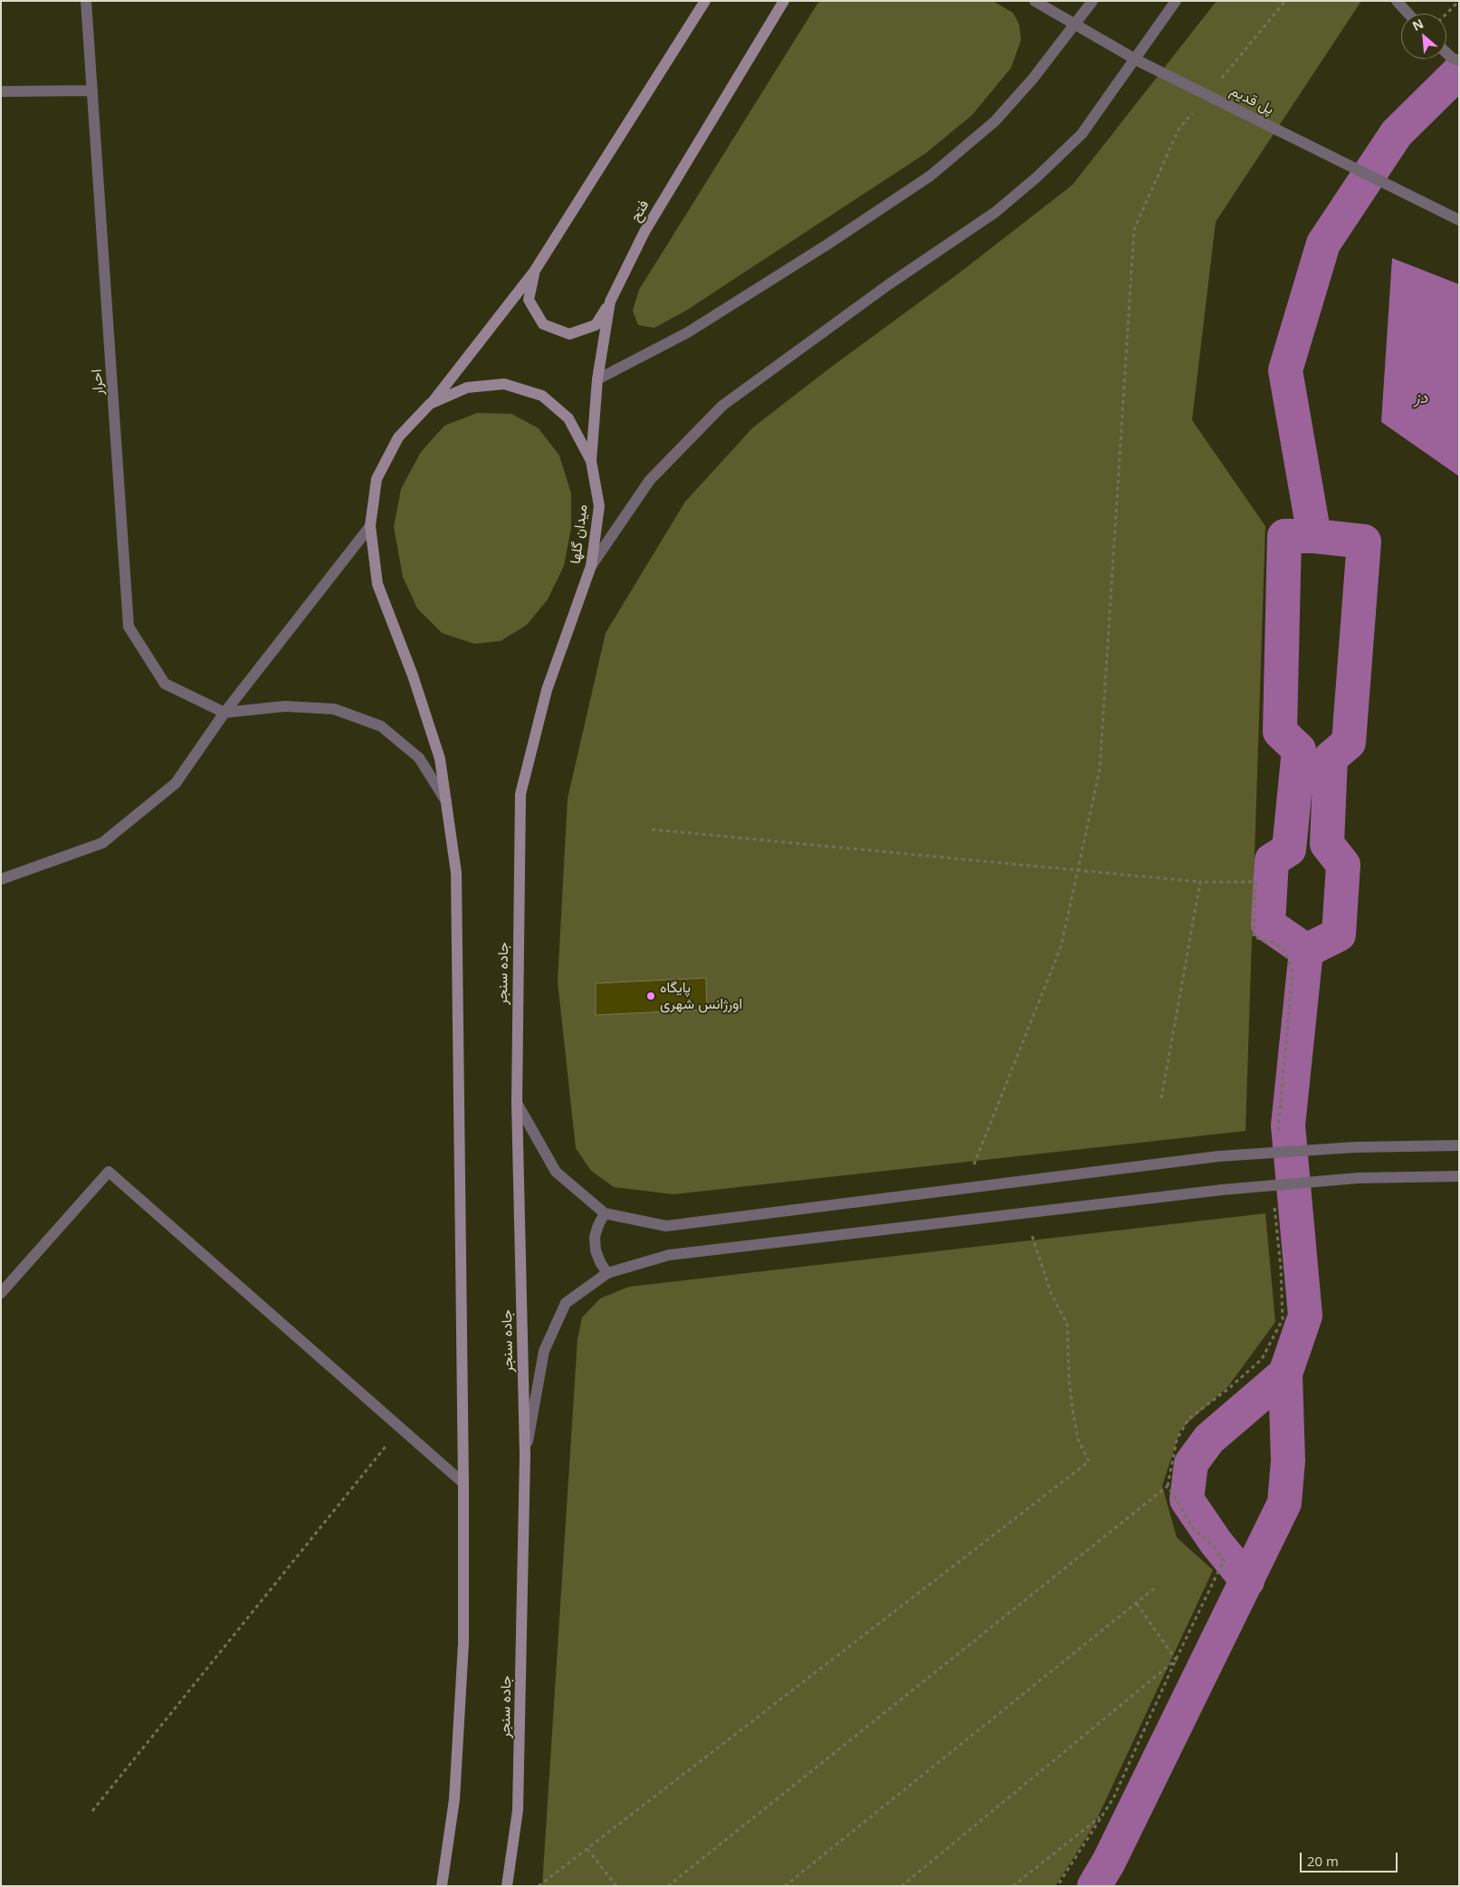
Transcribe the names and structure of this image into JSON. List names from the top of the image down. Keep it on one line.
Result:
{"streets":{"main road":["فتح","میدان گلها","جاده سنجر"],"street":["پل قدیم","احرار"]},"crossings":[["فتح","میدان گلها"],["میدان گلها","جاده سنجر"]],"water":["دز"],"places":["پایگاه اورژانس شهری"],"scale_bar":"20 m","north":"top left"}
